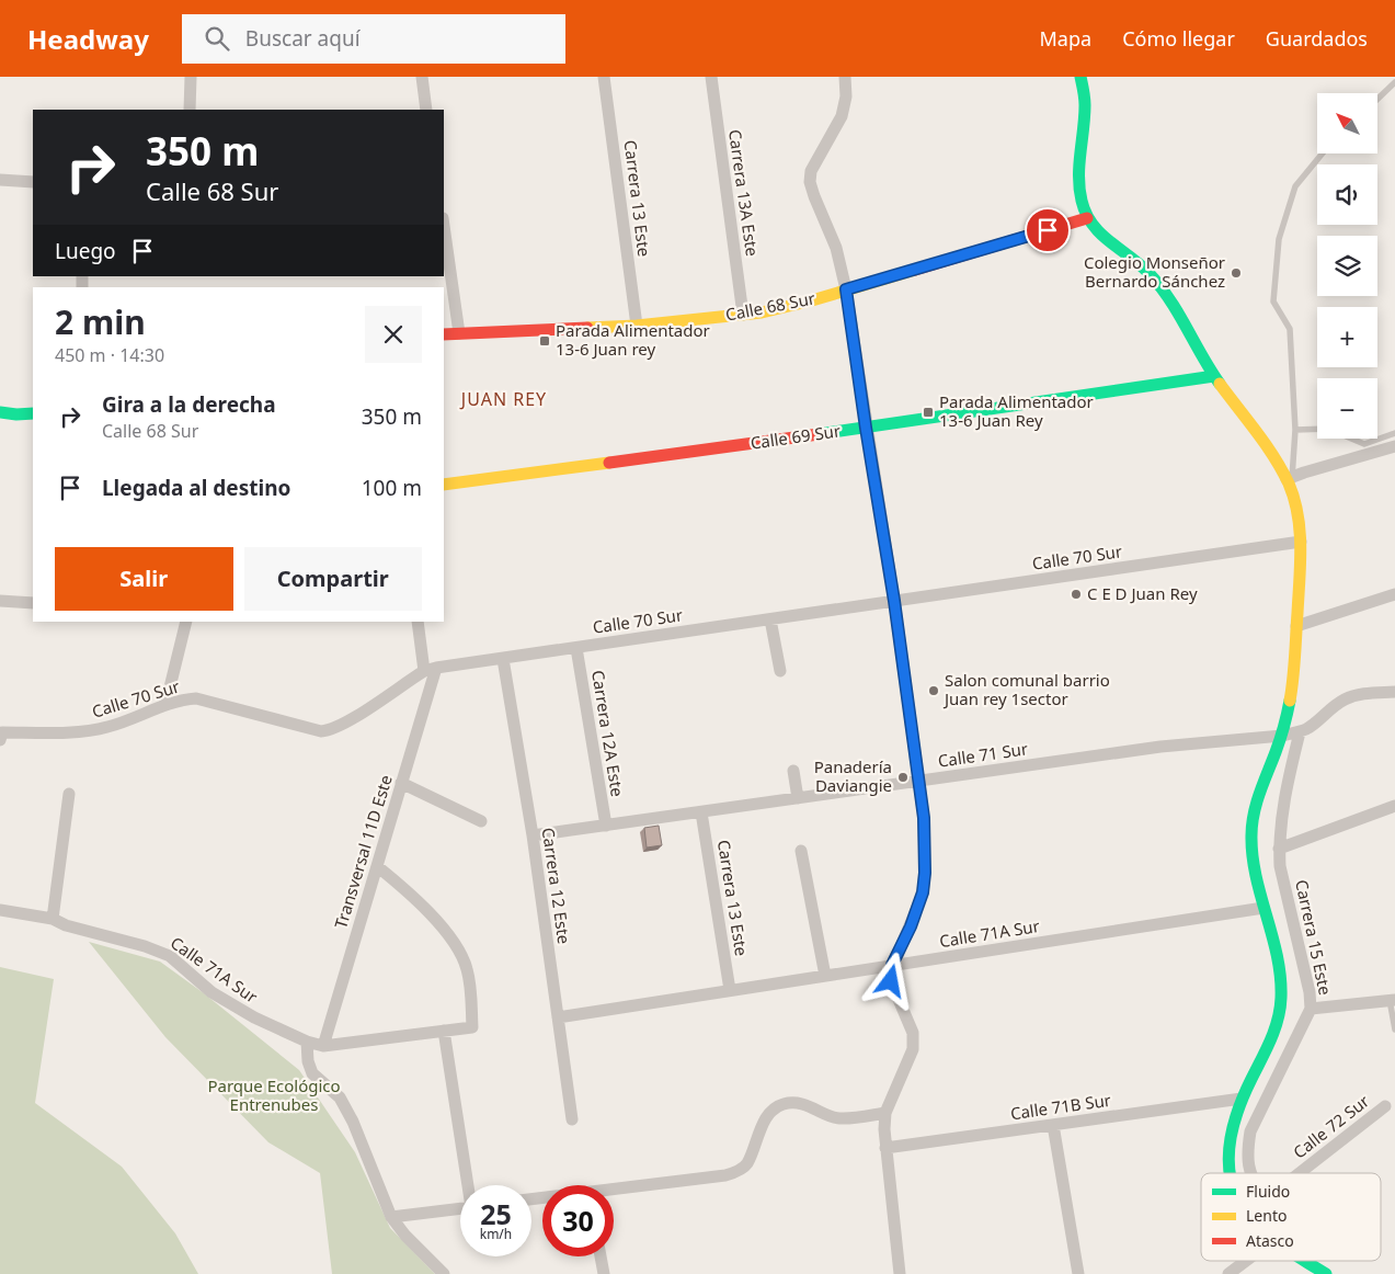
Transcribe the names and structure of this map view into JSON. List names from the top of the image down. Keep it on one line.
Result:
{"streets":{"street":["Carrera 13A Este","Carrera 13 Este","Calle 68 Sur","Calle 69 Sur","Calle 70 Sur","Carrera 12A Este","Calle 71 Sur","Transversal 11D Este","Carrera 12 Este","Calle 71A Sur","Carrera 15 Este","Calle 71B Sur","Calle 72 Sur"]},"crossings":[["Carrera 13A Este","Calle 68 Sur"],["Carrera 13 Este","Calle 68 Sur"],["Carrera 13 Este","Calle 71 Sur"],["Carrera 13 Este","Calle 71A Sur"],["Calle 70 Sur","Carrera 12A Este"],["Calle 70 Sur","Transversal 11D Este"],["Calle 70 Sur","Carrera 12 Este"],["Carrera 12A Este","Calle 71 Sur"],["Calle 71 Sur","Carrera 12 Este"],["Calle 71 Sur","Carrera 15 Este"],["Transversal 11D Este","Calle 71A Sur"],["Carrera 12 Este","Calle 71A Sur"]],"districts":["JUAN REY"],"parks":["Parque Ecológico Entrenubes"],"places":{"other":["Colegio Monseñor Bernardo Sánchez","C E D Juan Rey","Salon comunal barrio Juan rey 1sector","Panadería Daviangie"],"transit":["Parada Alimentador 13-6 Juan rey","Parada Alimentador 13-6 Juan Rey"]},"legend":["Fluido","Lento","Atasco"],"north":"top left","page":{"header":"Headway","search":"Buscar aquí","nav":["Mapa","Cómo llegar","Guardados"],"map_buttons":["+","−"],"turn":["350 m","Calle 68 Sur"],"then":"Luego","heading":["2 min","450 m · 14:30"],"list":[{"name":"Gira a la derecha","note":"Calle 68 Sur","value":"350 m"},{"name":"Llegada al destino","value":"100 m"}],"buttons":["Salir","Compartir"],"speed":"25 km/h","limit":"30"}}
